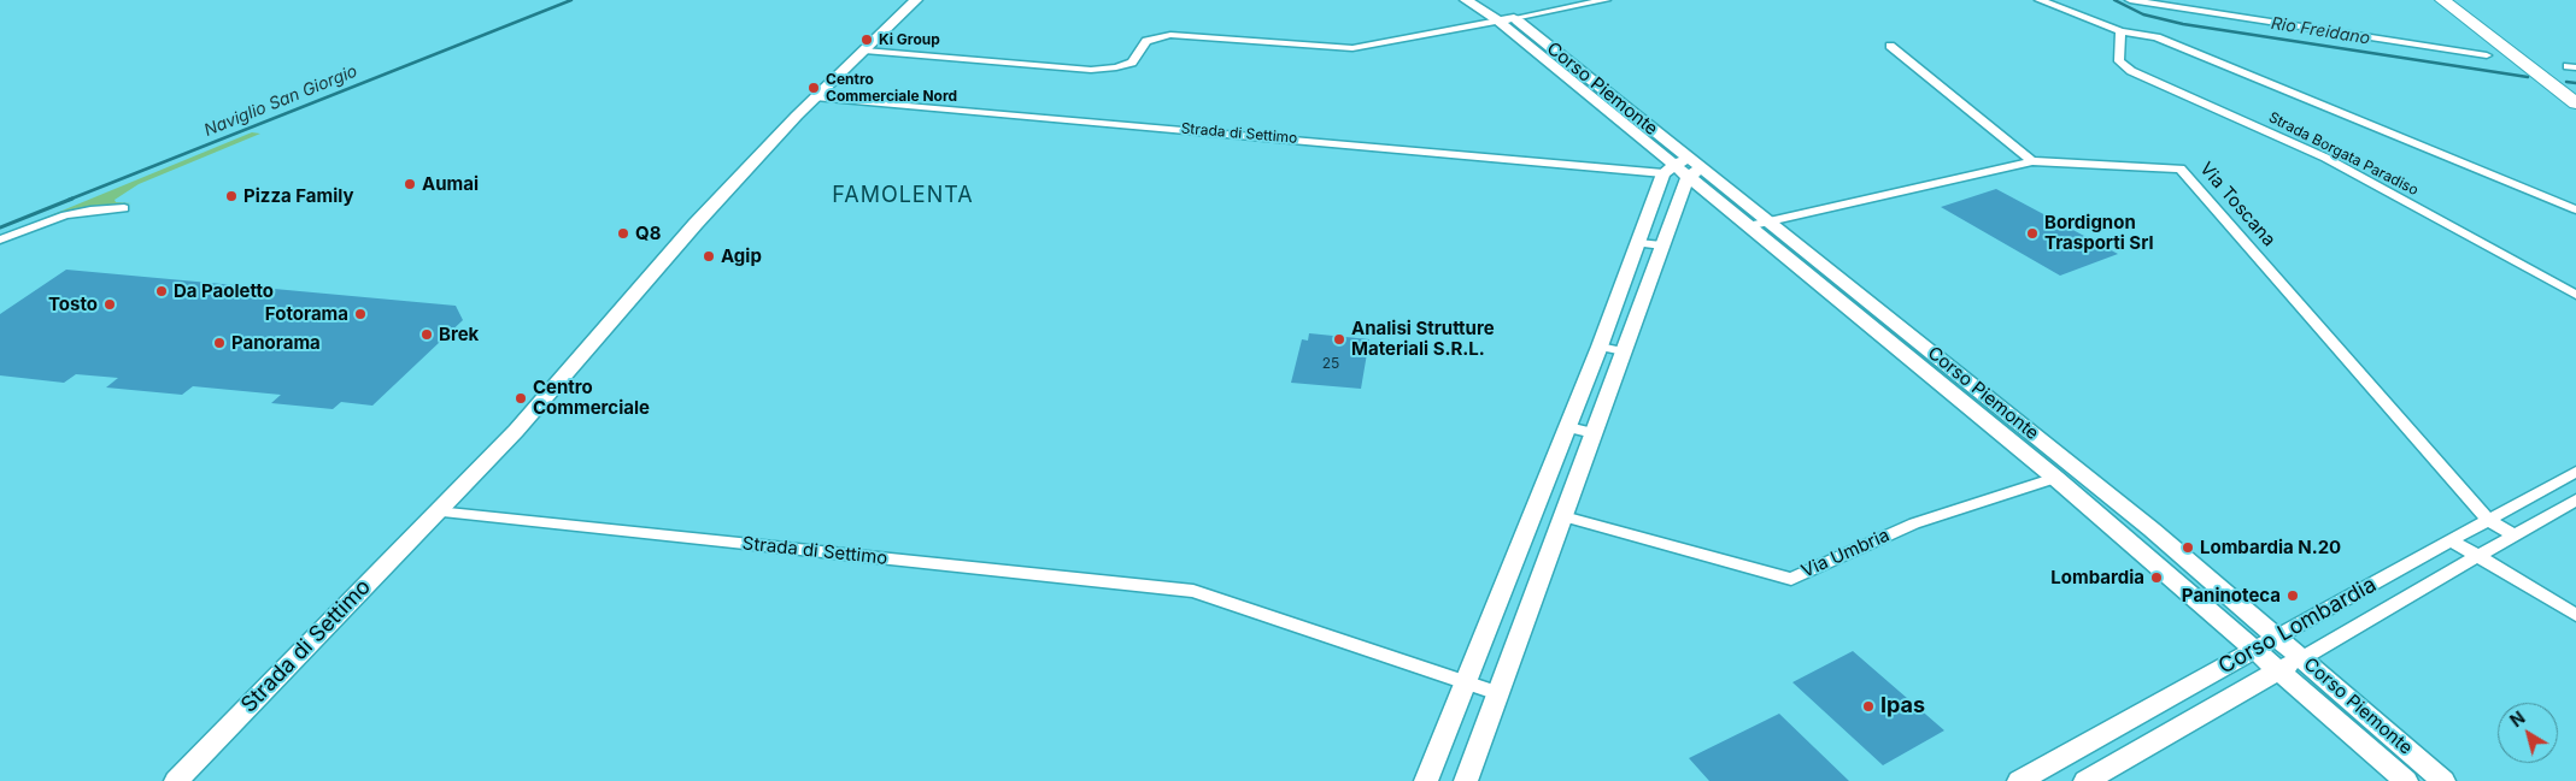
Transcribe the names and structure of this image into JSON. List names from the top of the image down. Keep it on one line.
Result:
{"streets":{"street":["Corso Piemonte","Strada di Settimo","Strada Borgata Paradiso","Via Toscana","Via Umbria","Corso Lombardia"]},"crossings":[["Corso Piemonte","Strada di Settimo"],["Corso Piemonte","Via Toscana"],["Corso Piemonte","Via Umbria"],["Corso Piemonte","Corso Lombardia"],["Via Toscana","Corso Lombardia"]],"districts":["FAMOLENTA"],"water":["Rio Freidano","Naviglio San Giorgio"],"places":["Ki Group","Centro Commerciale Nord","Aumai","Pizza Family","Q8","Bordignon Trasporti Srl","Agip","Da Paoletto","Tosto","Fotorama","Brek","Analisi Strutture Materiali S.R.L.","Panorama","Centro Commerciale","Lombardia N.20","Lombardia","Paninoteca","Ipas"],"house_numbers":["25"],"north":"top left"}
